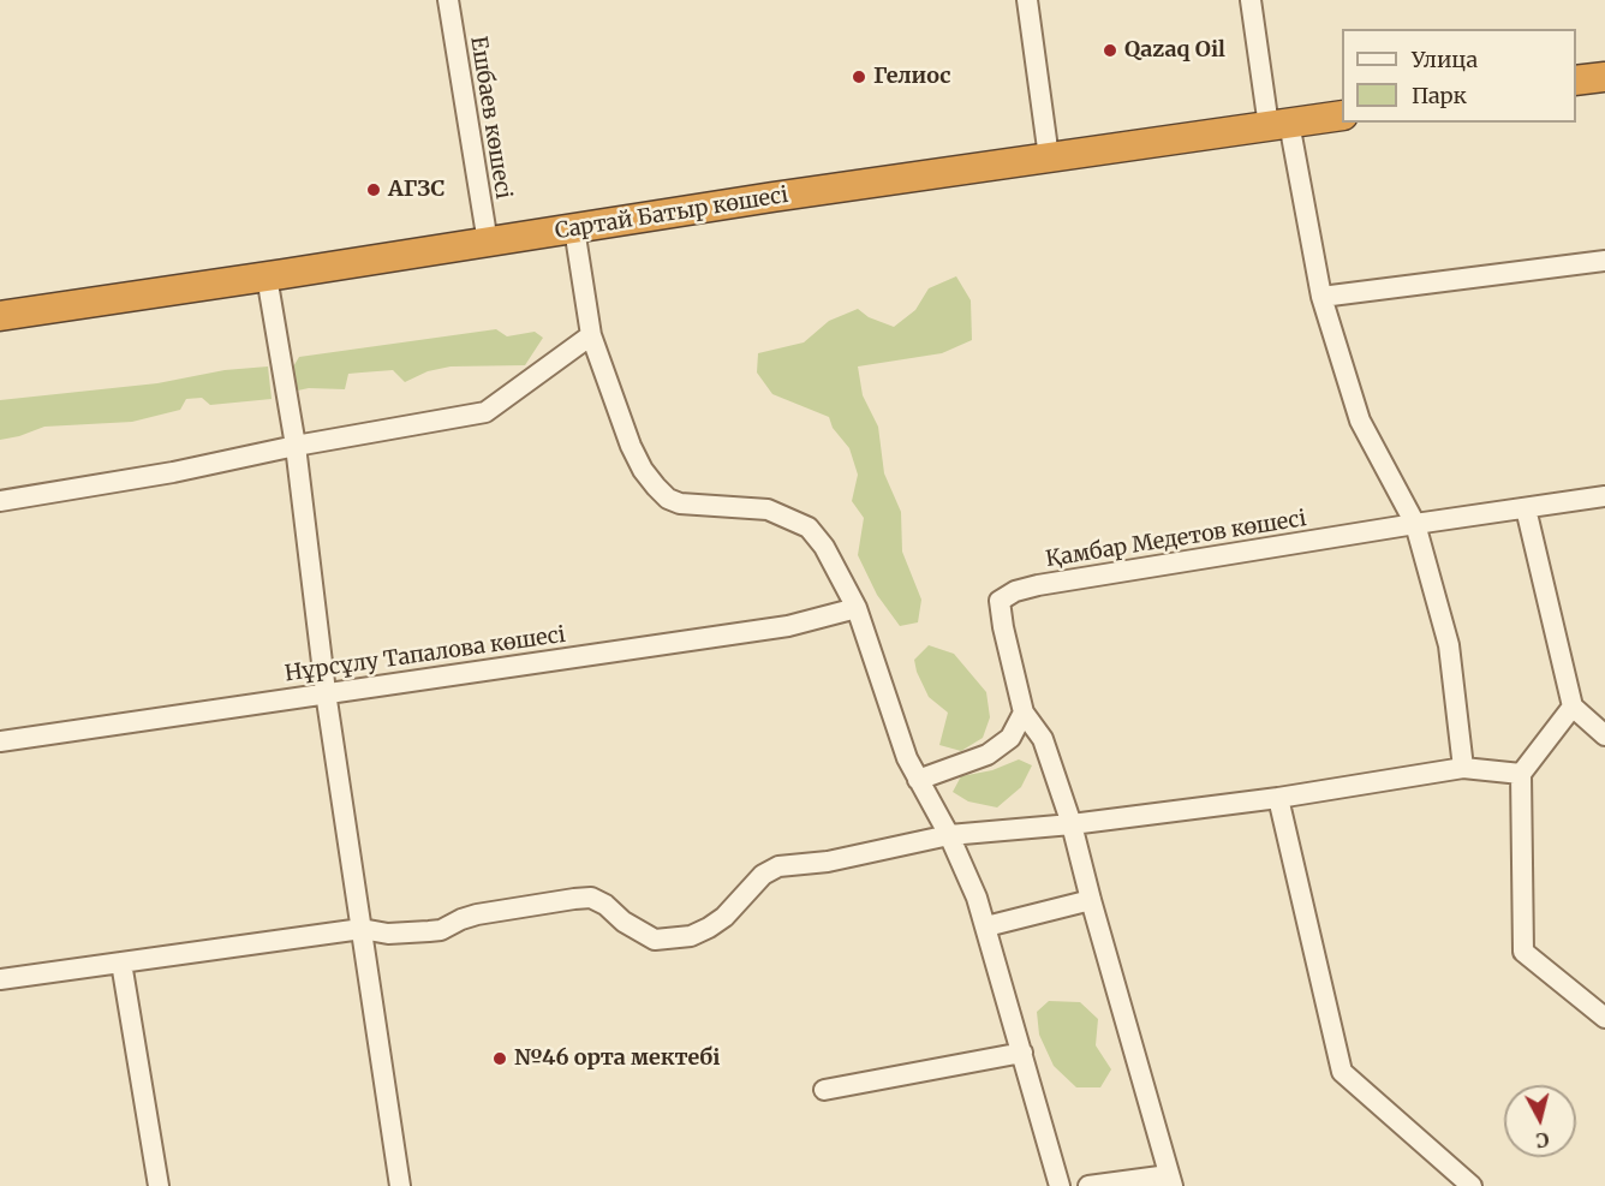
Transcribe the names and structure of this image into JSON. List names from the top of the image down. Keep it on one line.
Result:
{"streets":{"highway":["Сартай Батыр көшесі"],"street":["Ешбаев көшесі","Қамбар Медетов көшесі","Нұрсұлу Тапалова көшесі"]},"crossings":[["Ешбаев көшесі","Сартай Батыр көшесі"]],"places":["Qazaq Oil","Гелиос","АГЗС","№46 орта мектебі"],"legend":["Улица","Парк"],"north":"bottom"}
